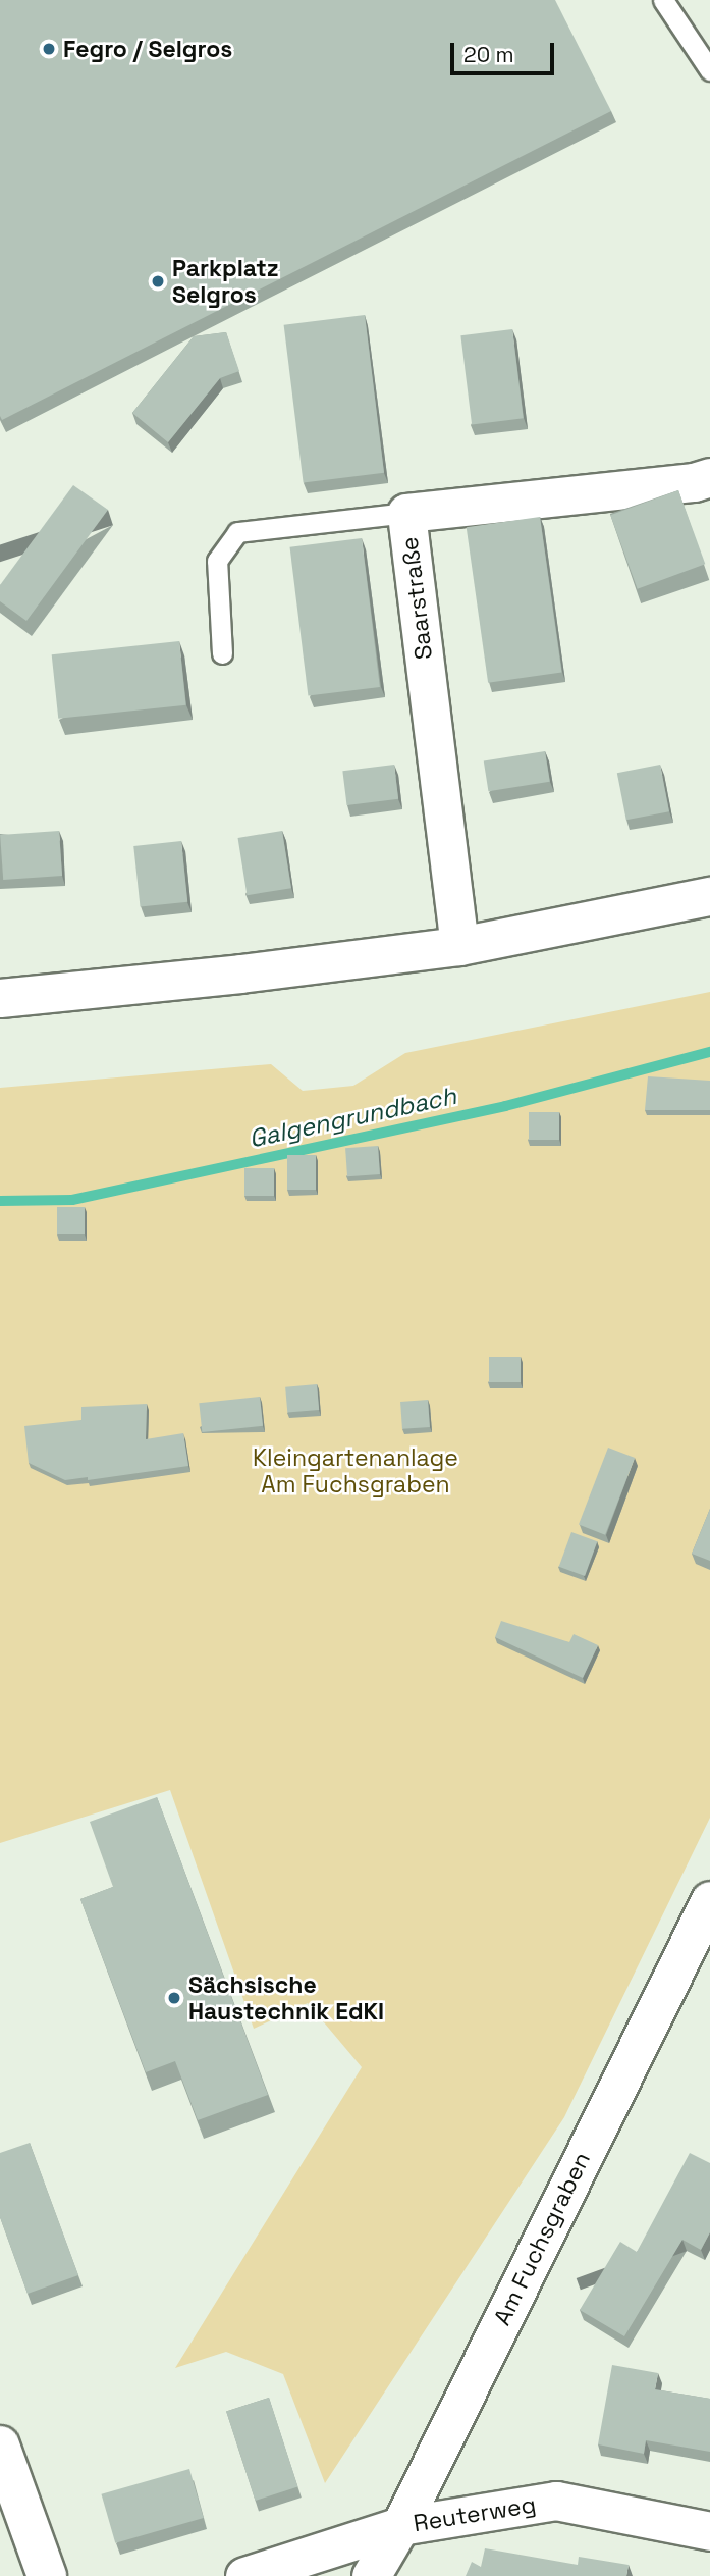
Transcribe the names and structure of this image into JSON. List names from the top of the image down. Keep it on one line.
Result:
{"streets":{"street":["Saarstraße","Am Fuchsgraben","Reuterweg"]},"crossings":[["Am Fuchsgraben","Reuterweg"]],"water":["Galgengrundbach"],"parks":["Kleingartenanlage Am Fuchsgraben"],"places":["Fegro / Selgros","Parkplatz Selgros","Sächsische Haustechnik EdKI"],"scale_bar":"20 m"}
